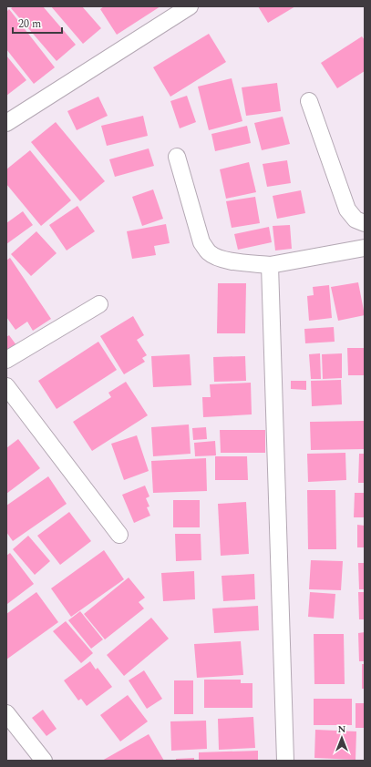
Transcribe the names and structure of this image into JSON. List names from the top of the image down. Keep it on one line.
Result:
{"scale_bar":"20 m","north":"top"}
